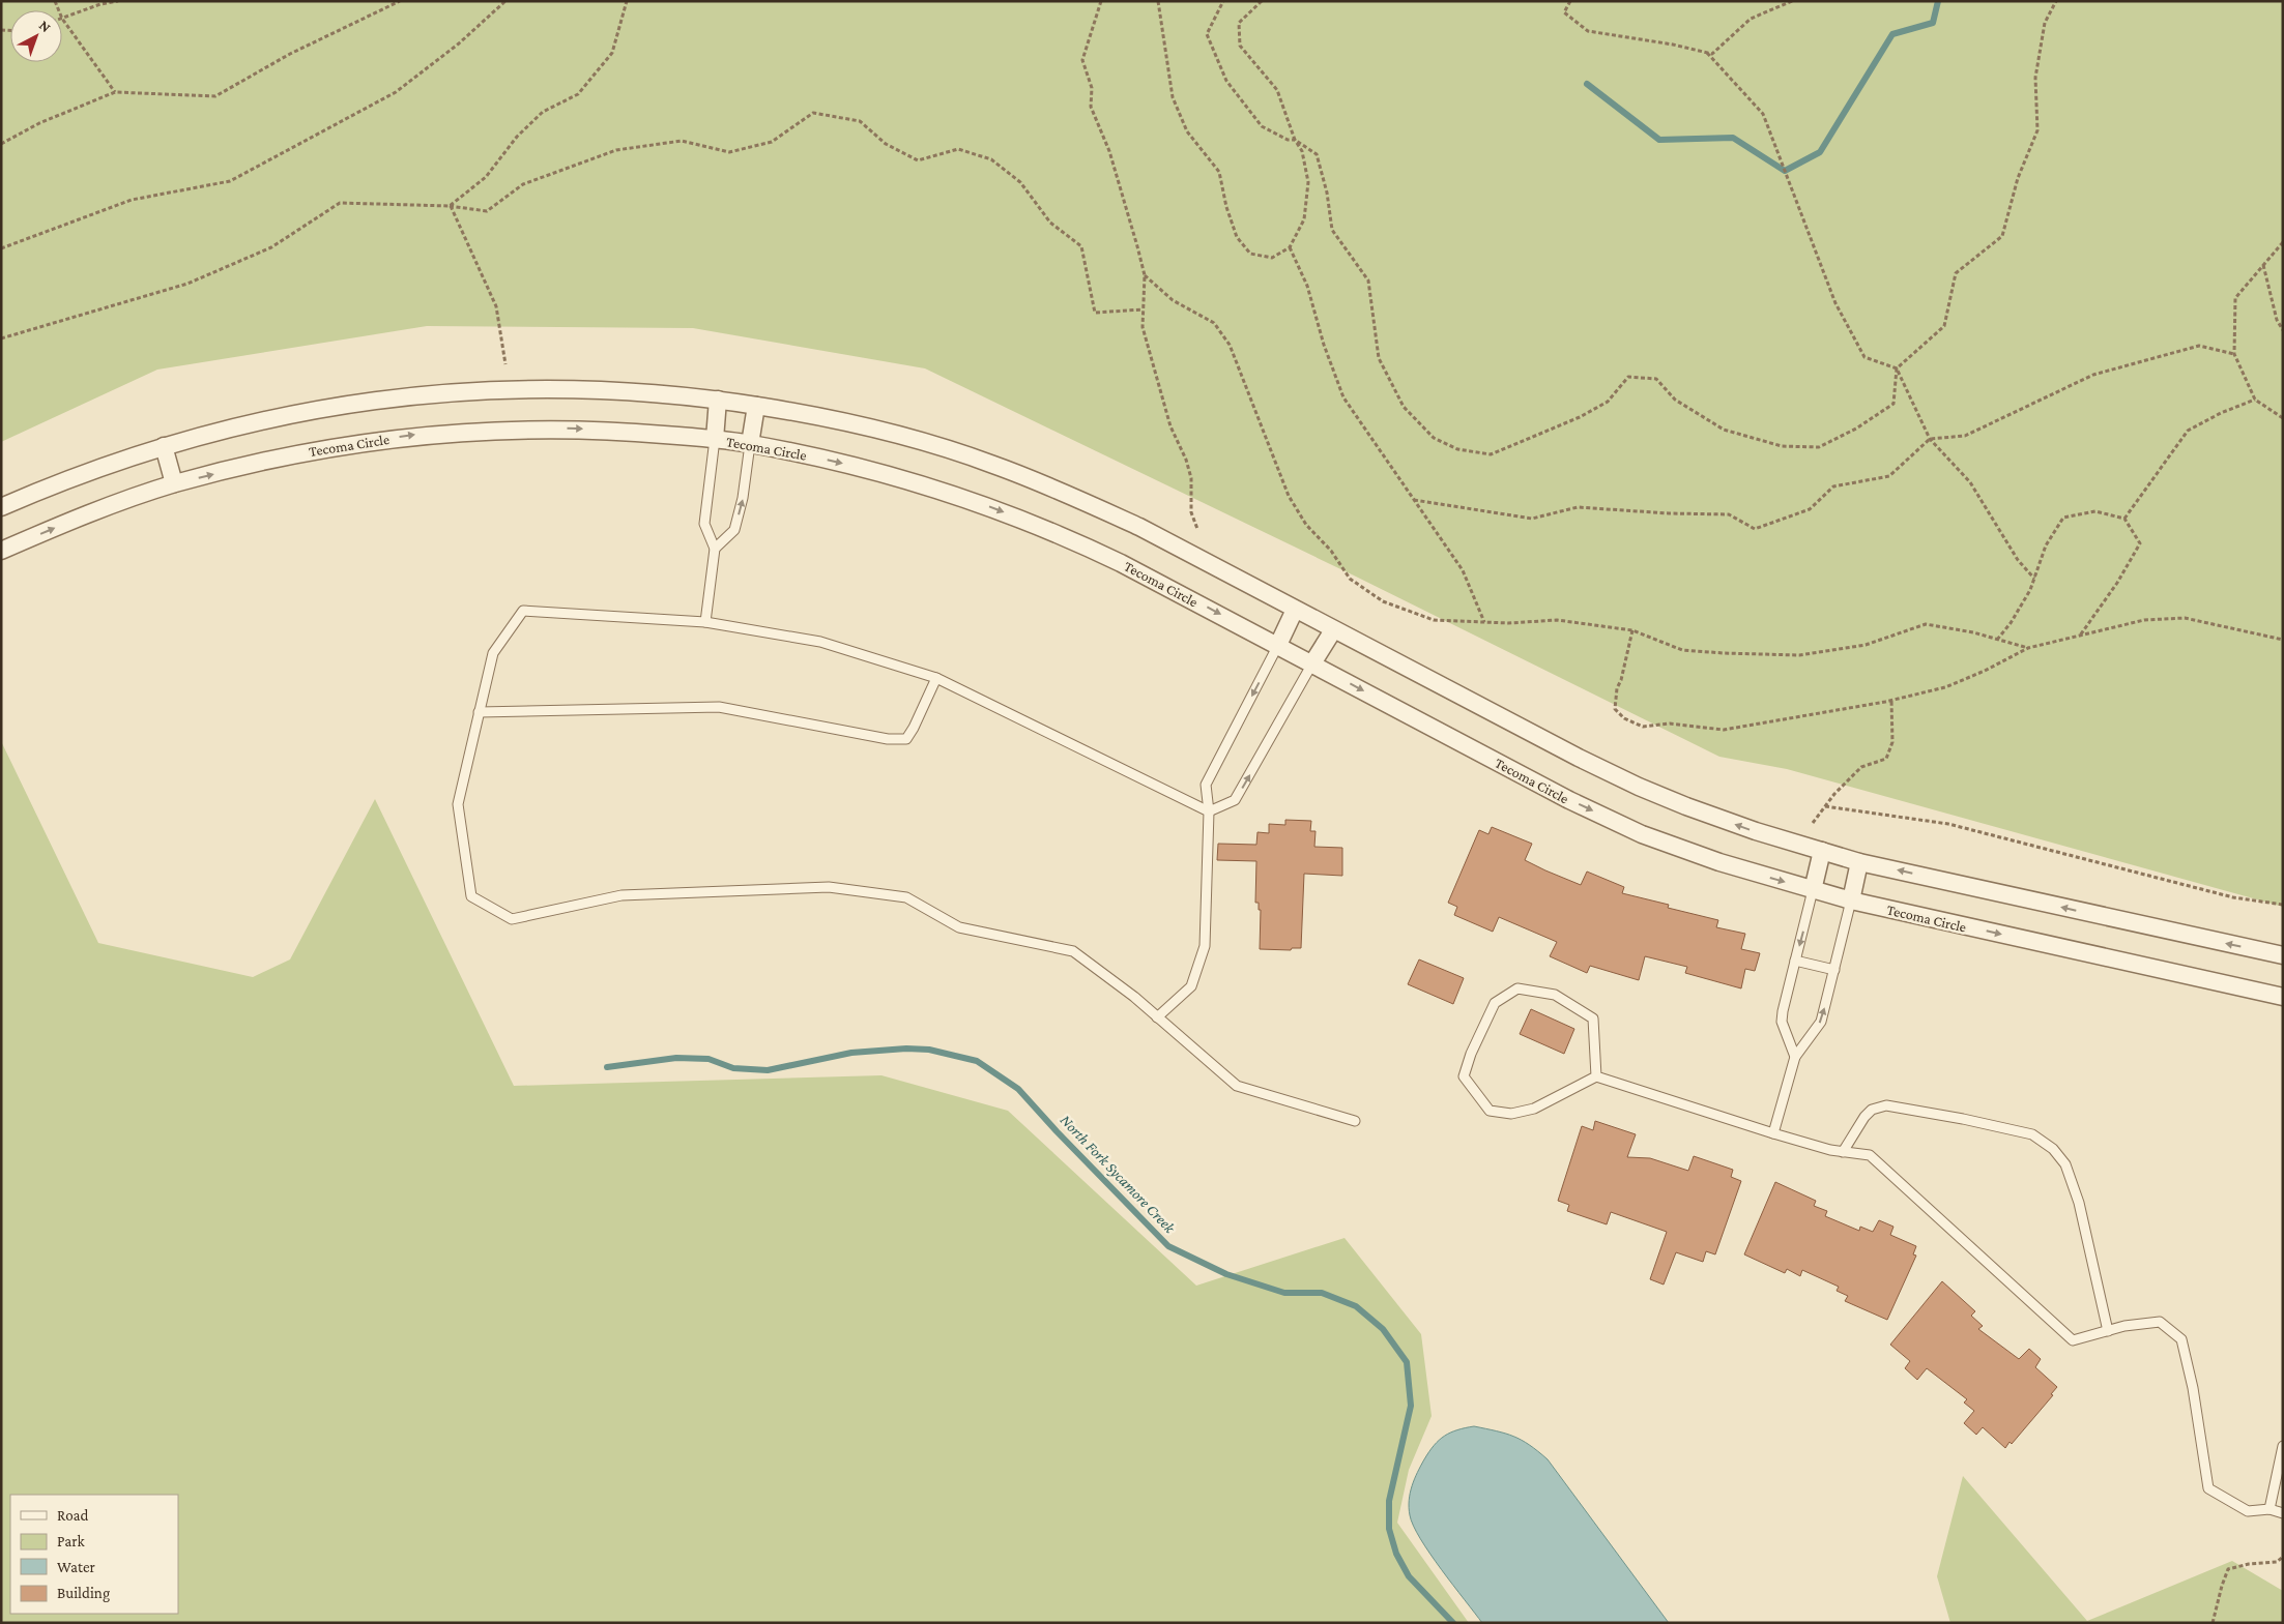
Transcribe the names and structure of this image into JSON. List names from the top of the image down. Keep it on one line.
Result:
{"streets":{"street":["Tecoma Circle"]},"water":["North Fork Sycamore Creek"],"legend":["Road","Park","Water","Building"],"north":"top right"}
